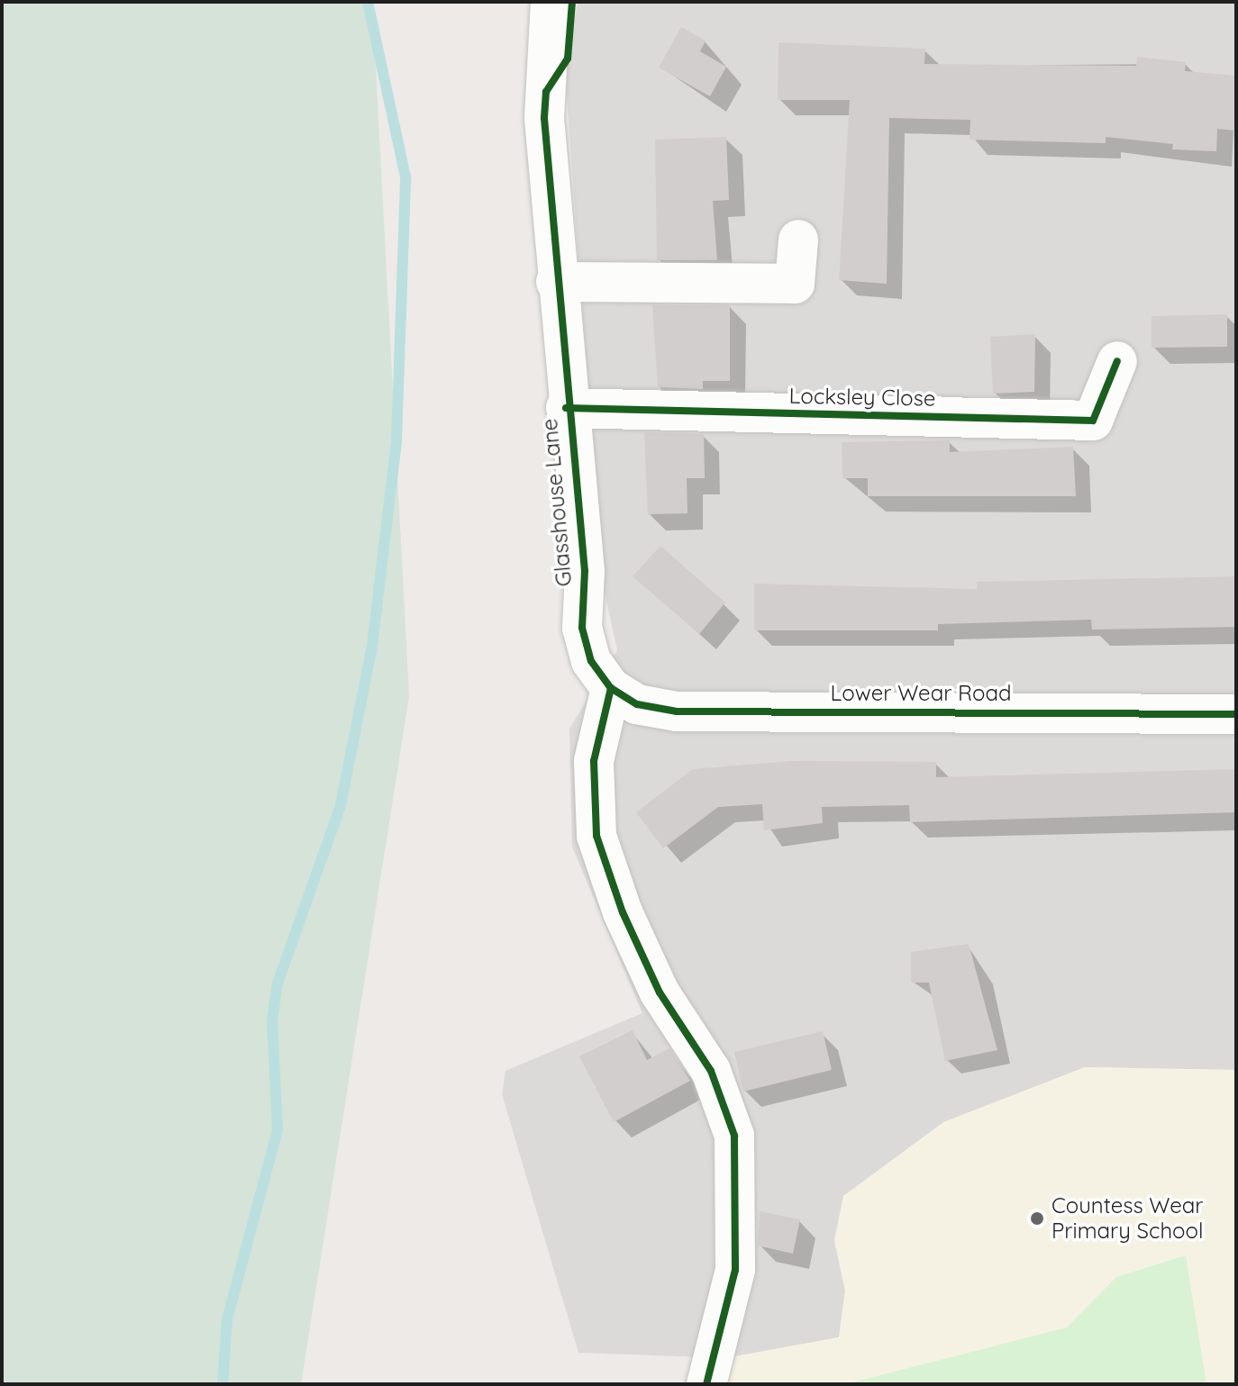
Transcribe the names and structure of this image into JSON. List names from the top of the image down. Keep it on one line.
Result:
{"streets":{"street":["Locksley Close","Glasshouse Lane","Lower Wear Road"]},"crossings":[["Locksley Close","Glasshouse Lane"],["Glasshouse Lane","Lower Wear Road"]],"places":["Countess Wear Primary School"]}
